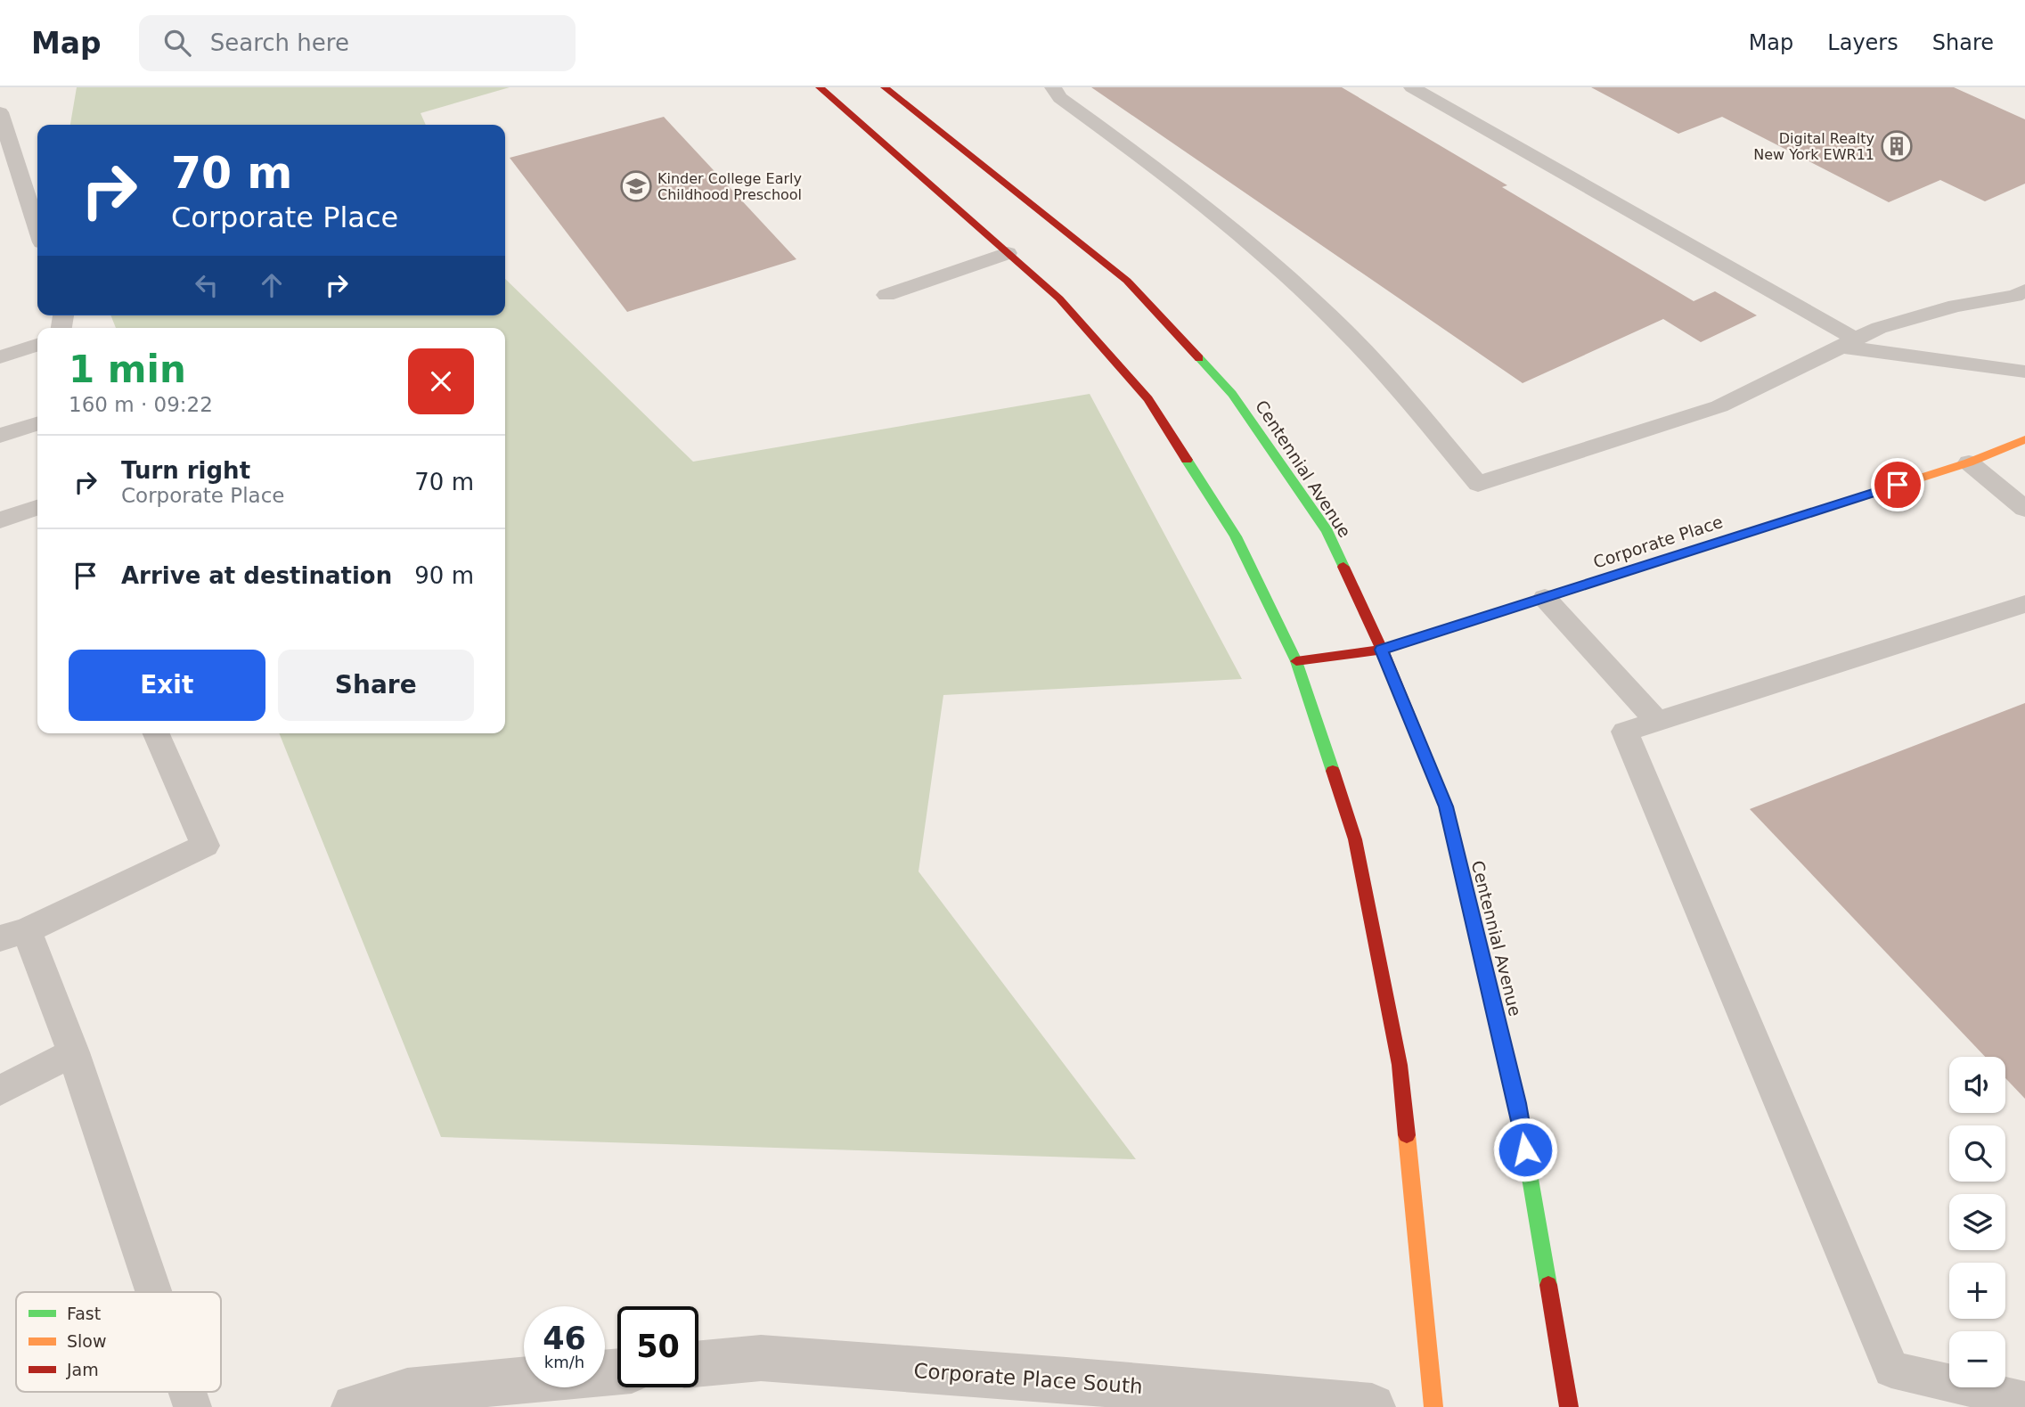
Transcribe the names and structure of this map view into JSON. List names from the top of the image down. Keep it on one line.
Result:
{"streets":{"main road":["Centennial Avenue","Corporate Place"],"street":["Corporate Place South"]},"crossings":[["Centennial Avenue","Corporate Place"]],"places":{"building":["Digital Realty New York EWR11"],"school or university":["Kinder College Early Childhood Preschool"]},"legend":["Fast","Slow","Jam"],"page":{"header":"Map","search":"Search here","nav":["Map","Layers","Share"],"turn":["70 m","Corporate Place"],"heading":["1 min","160 m · 09:22"],"list":[{"name":"Turn right","note":"Corporate Place","value":"70 m"},{"name":"Arrive at destination","value":"90 m"}],"buttons":["Exit","Share"],"map_buttons":["+","−"],"speed":"46 km/h","limit":"50"}}
